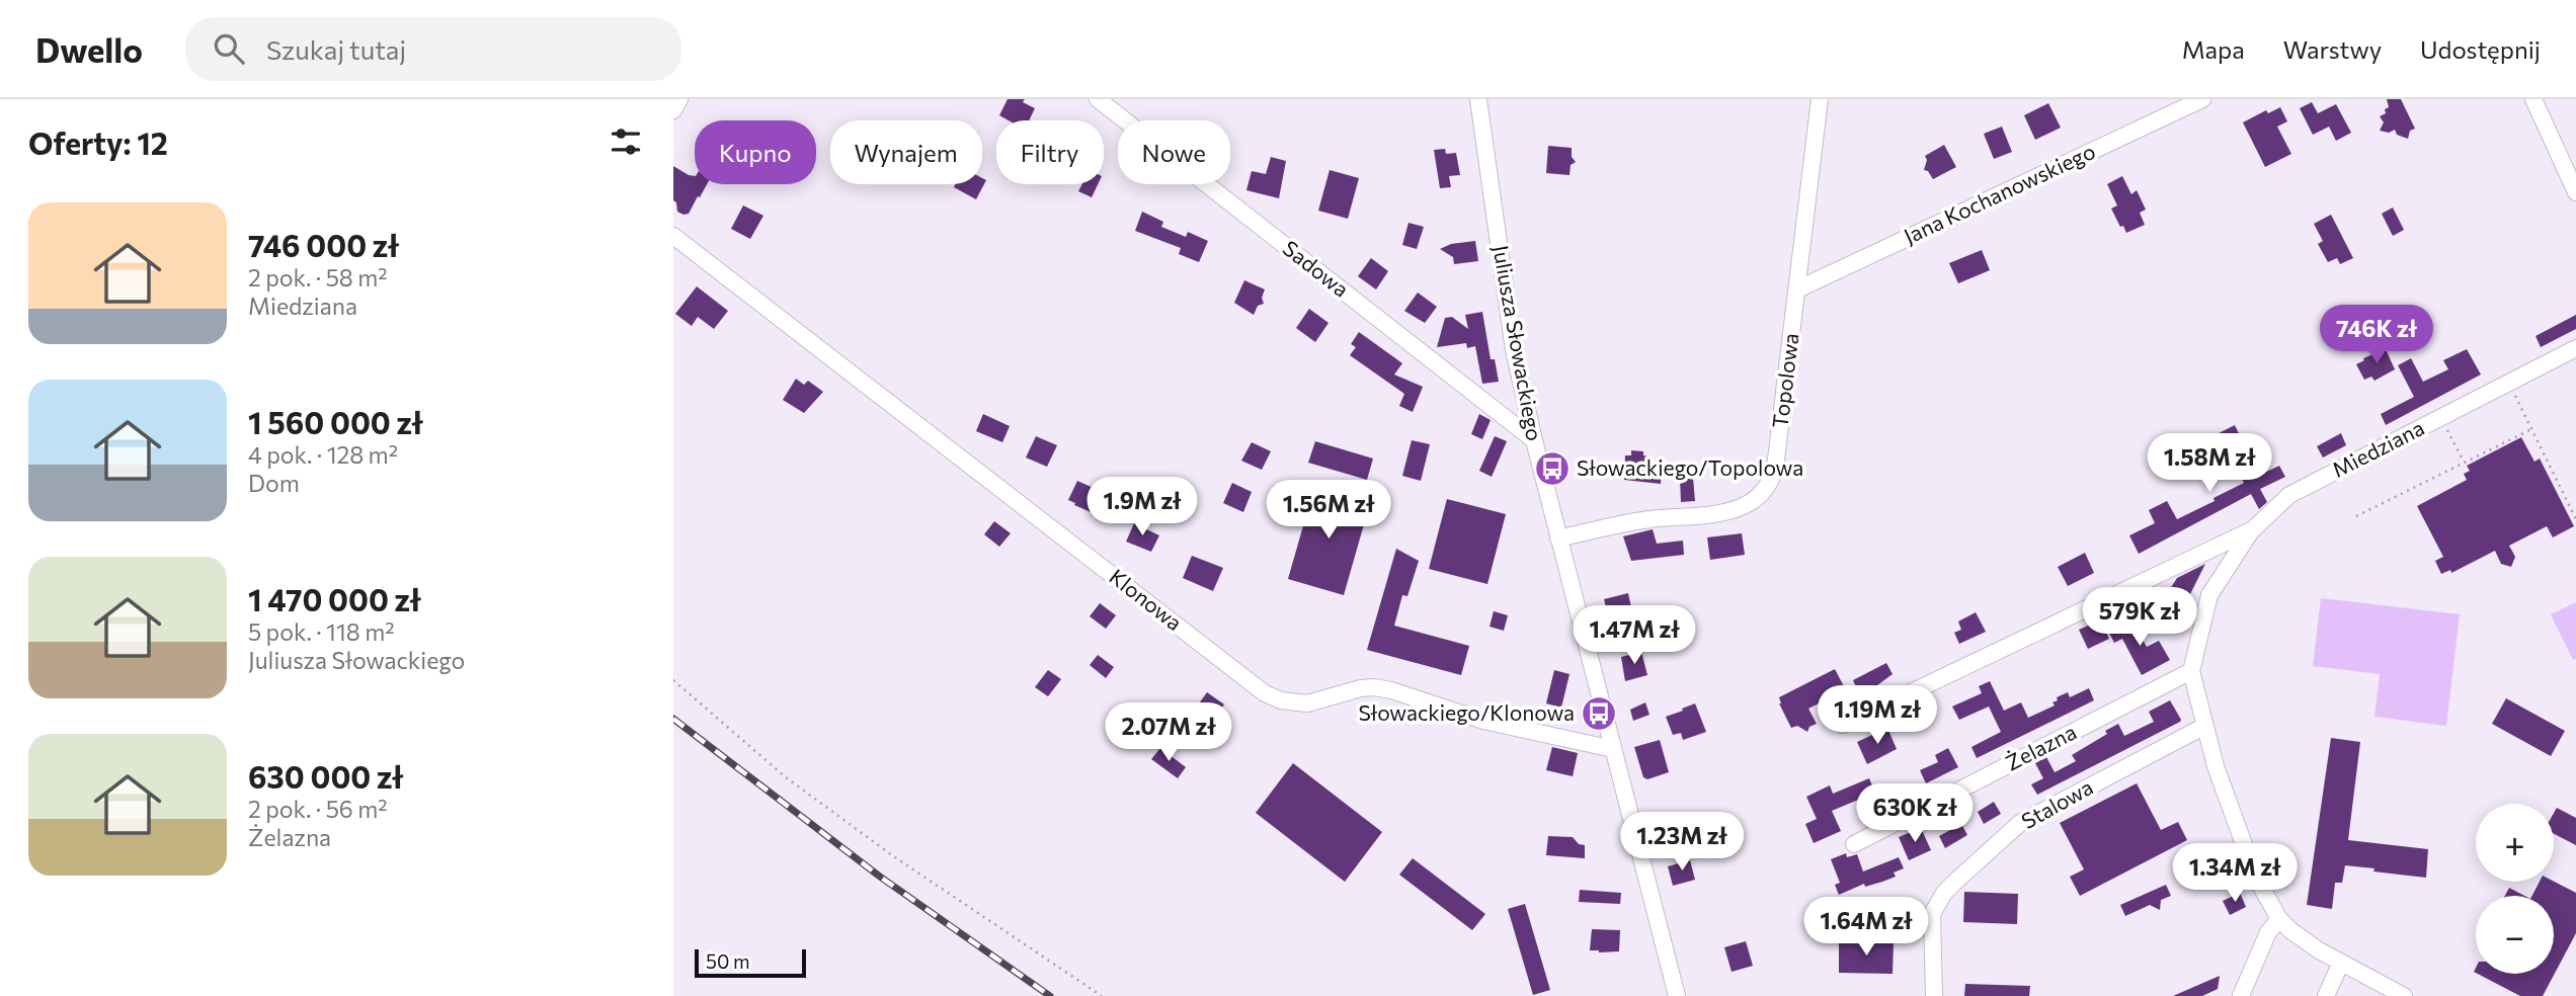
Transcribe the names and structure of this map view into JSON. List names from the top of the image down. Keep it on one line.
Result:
{"streets":{"street":["Jana Kochanowskiego","Sadowa","Juliusza Słowackiego","Topolowa","Miedziana","Klonowa","Żelazna","Stalowa"]},"crossings":[["Jana Kochanowskiego","Topolowa"],["Sadowa","Juliusza Słowackiego"],["Juliusza Słowackiego","Topolowa"],["Juliusza Słowackiego","Klonowa"]],"places":{"bus stop":["Słowackiego/Topolowa","Słowackiego/Klonowa"]},"scale_bar":"50 m","page":{"header":"Dwello","search":"Szukaj tutaj","nav":["Mapa","Warstwy","Udostępnij"],"heading":"Oferty: 12","chip":["Kupno","Wynajem","Filtry","Nowe"],"list":[{"name":"746 000 zł","note":"2 pok. · 58 m² · Miedziana"},{"name":"1 560 000 zł","note":"4 pok. · 128 m² · Dom"},{"name":"1 470 000 zł","note":"5 pok. · 118 m² · Juliusza Słowackiego"},{"name":"630 000 zł","note":"2 pok. · 56 m² · Żelazna"}],"price":["746K zł","1.58M zł","1.9M zł","1.56M zł","579K zł","1.47M zł","1.19M zł","2.07M zł","630K zł","1.23M zł","1.34M zł","1.64M zł"],"map_buttons":["+","−"],"scale":"50 m"}}
